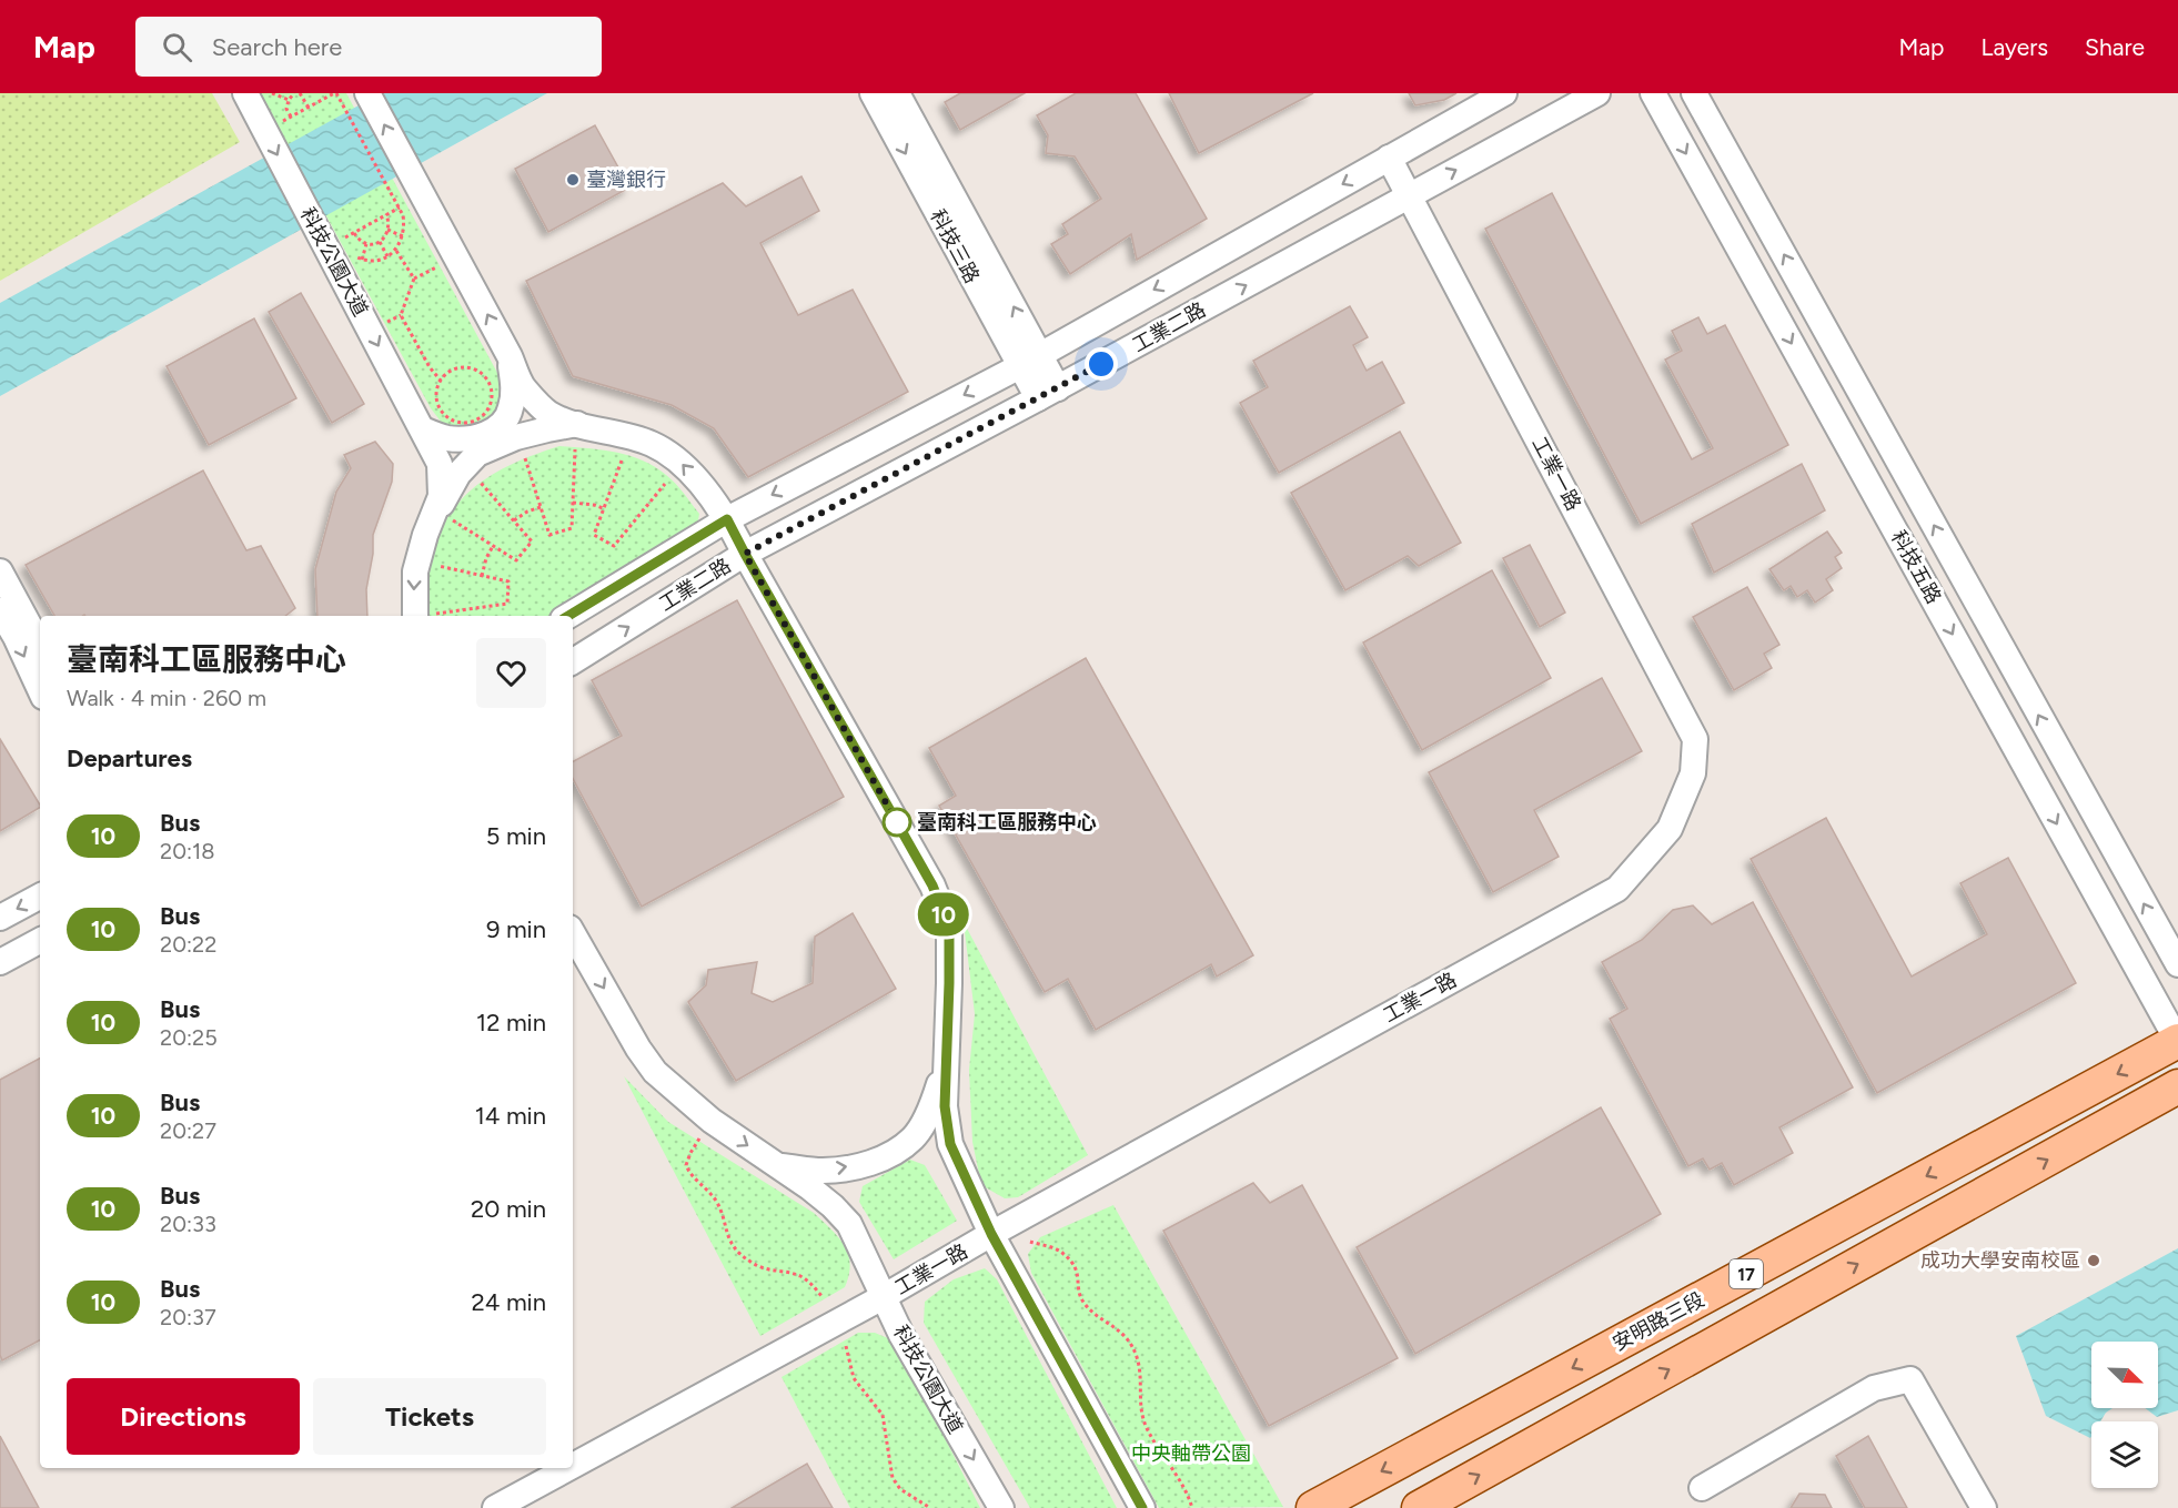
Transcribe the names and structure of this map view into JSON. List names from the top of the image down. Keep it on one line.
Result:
{"streets":{"main road":["17","安明路三段"],"street":["科技三路","科技公園大道","工業二路","工業一路","科技五路"]},"crossings":[["科技三路","工業二路"],["科技公園大道","工業二路"],["科技公園大道","工業一路"],["工業二路","工業一路"],["科技五路","安明路三段"]],"parks":["中央軸帶公園"],"places":["臺灣銀行","臺南科工區服務中心","成功大學安南校區"],"lines":["bus line 10"],"north":"bottom right","page":{"header":"Map","search":"Search here","nav":["Map","Layers","Share"],"on_map":"10","heading":[["臺南科工區服務中心","Walk · 4 min · 260 m"],"Departures"],"list":[{"mark":"10","name":"Bus","note":"20:18","value":"5 min"},{"mark":"10","name":"Bus","note":"20:22","value":"9 min"},{"mark":"10","name":"Bus","note":"20:25","value":"12 min"},{"mark":"10","name":"Bus","note":"20:27","value":"14 min"},{"mark":"10","name":"Bus","note":"20:33","value":"20 min"},{"mark":"10","name":"Bus","note":"20:37","value":"24 min"}],"buttons":["Directions","Tickets"]}}
